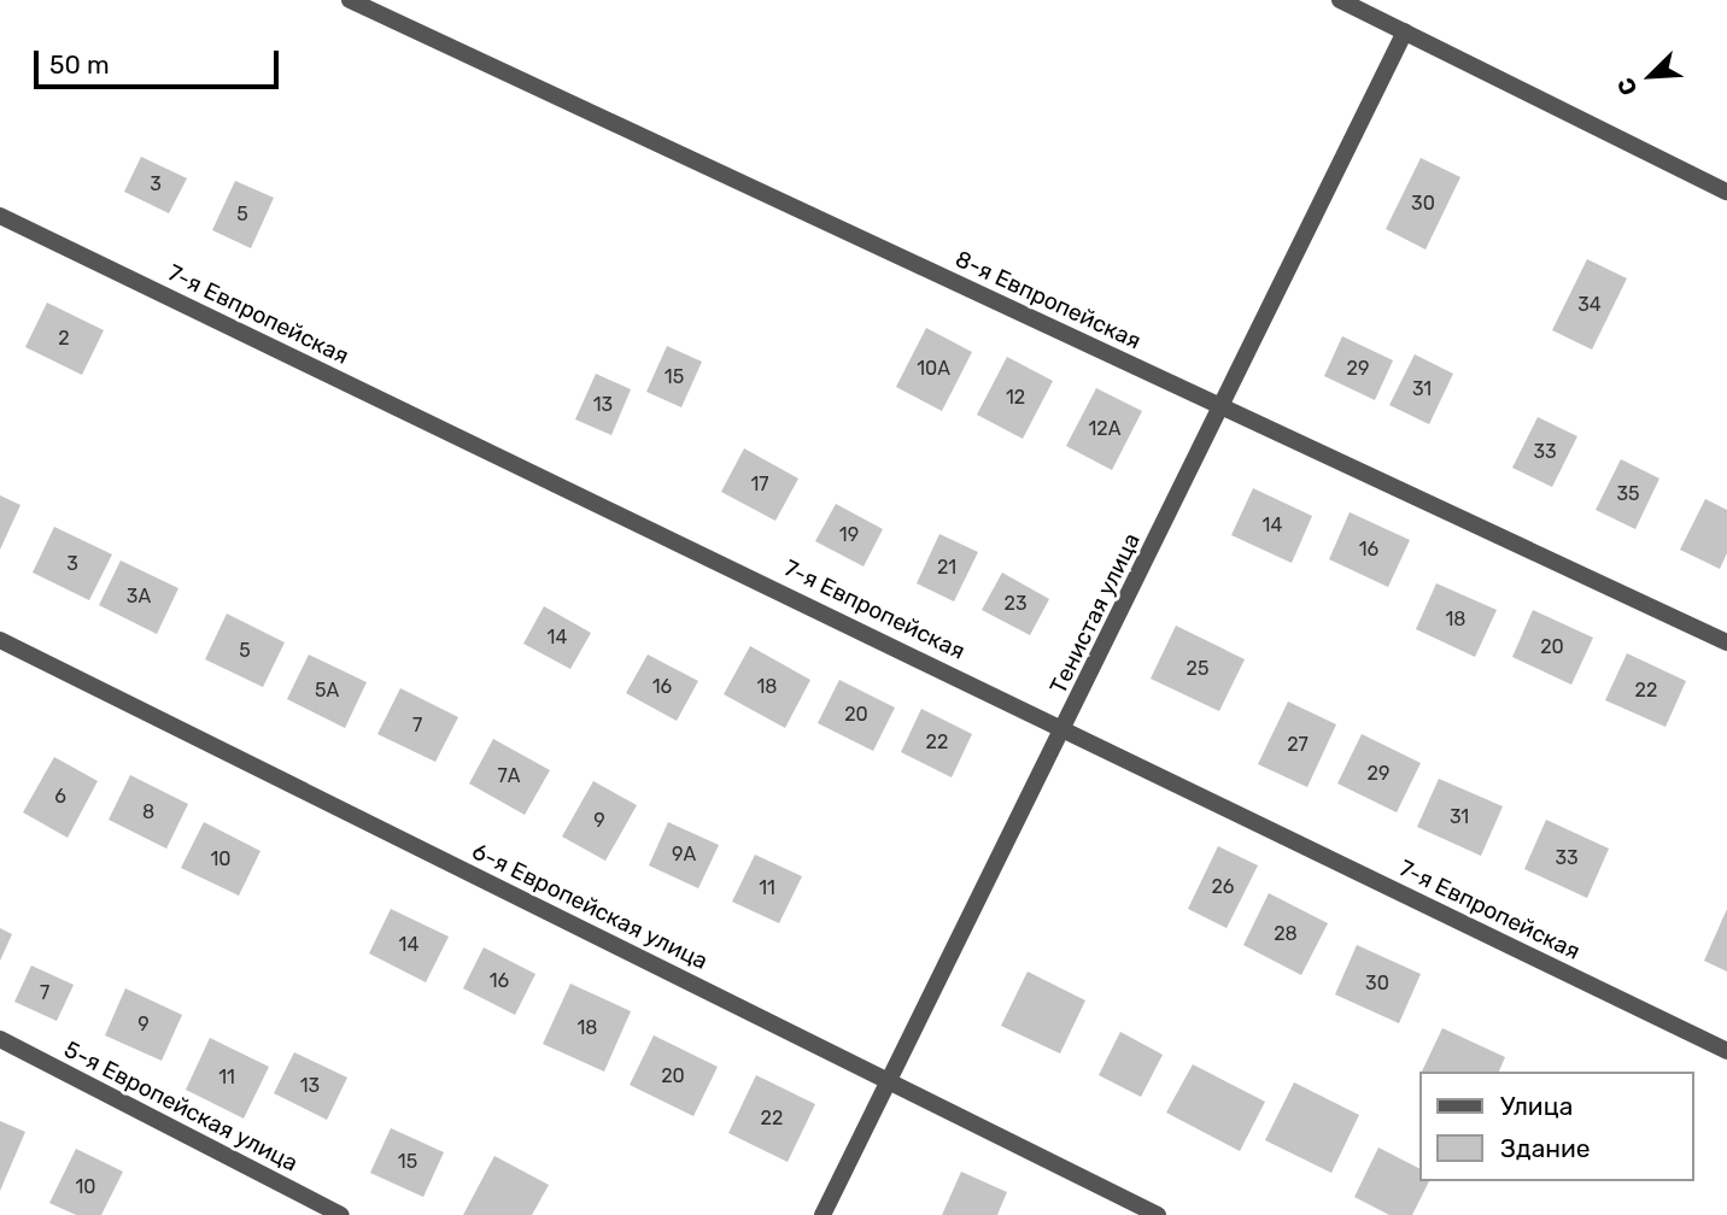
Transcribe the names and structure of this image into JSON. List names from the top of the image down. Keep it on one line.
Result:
{"streets":{"street":["8-я Евпропейская","7-я Евпропейская","Тенистая улица","6-я Европейская улица","5-я Европейская улица"]},"crossings":[["8-я Евпропейская","Тенистая улица"],["7-я Евпропейская","Тенистая улица"],["Тенистая улица","6-я Европейская улица"]],"house_numbers":["3","30","5","34","2","10А","29","15","31","12","13","12А","33","17","35","14","19","16","3","21","3А","23","18","14","20","5","25","16","18","5А","22","20","7","22","27","29","7А","6","8","31","9","9А","33","10","26","11","28","14","16","30","7","9","18","20","11","13","22","15","10"],"legend":["Улица","Здание"],"scale_bar":"50 m","north":"bottom left"}
